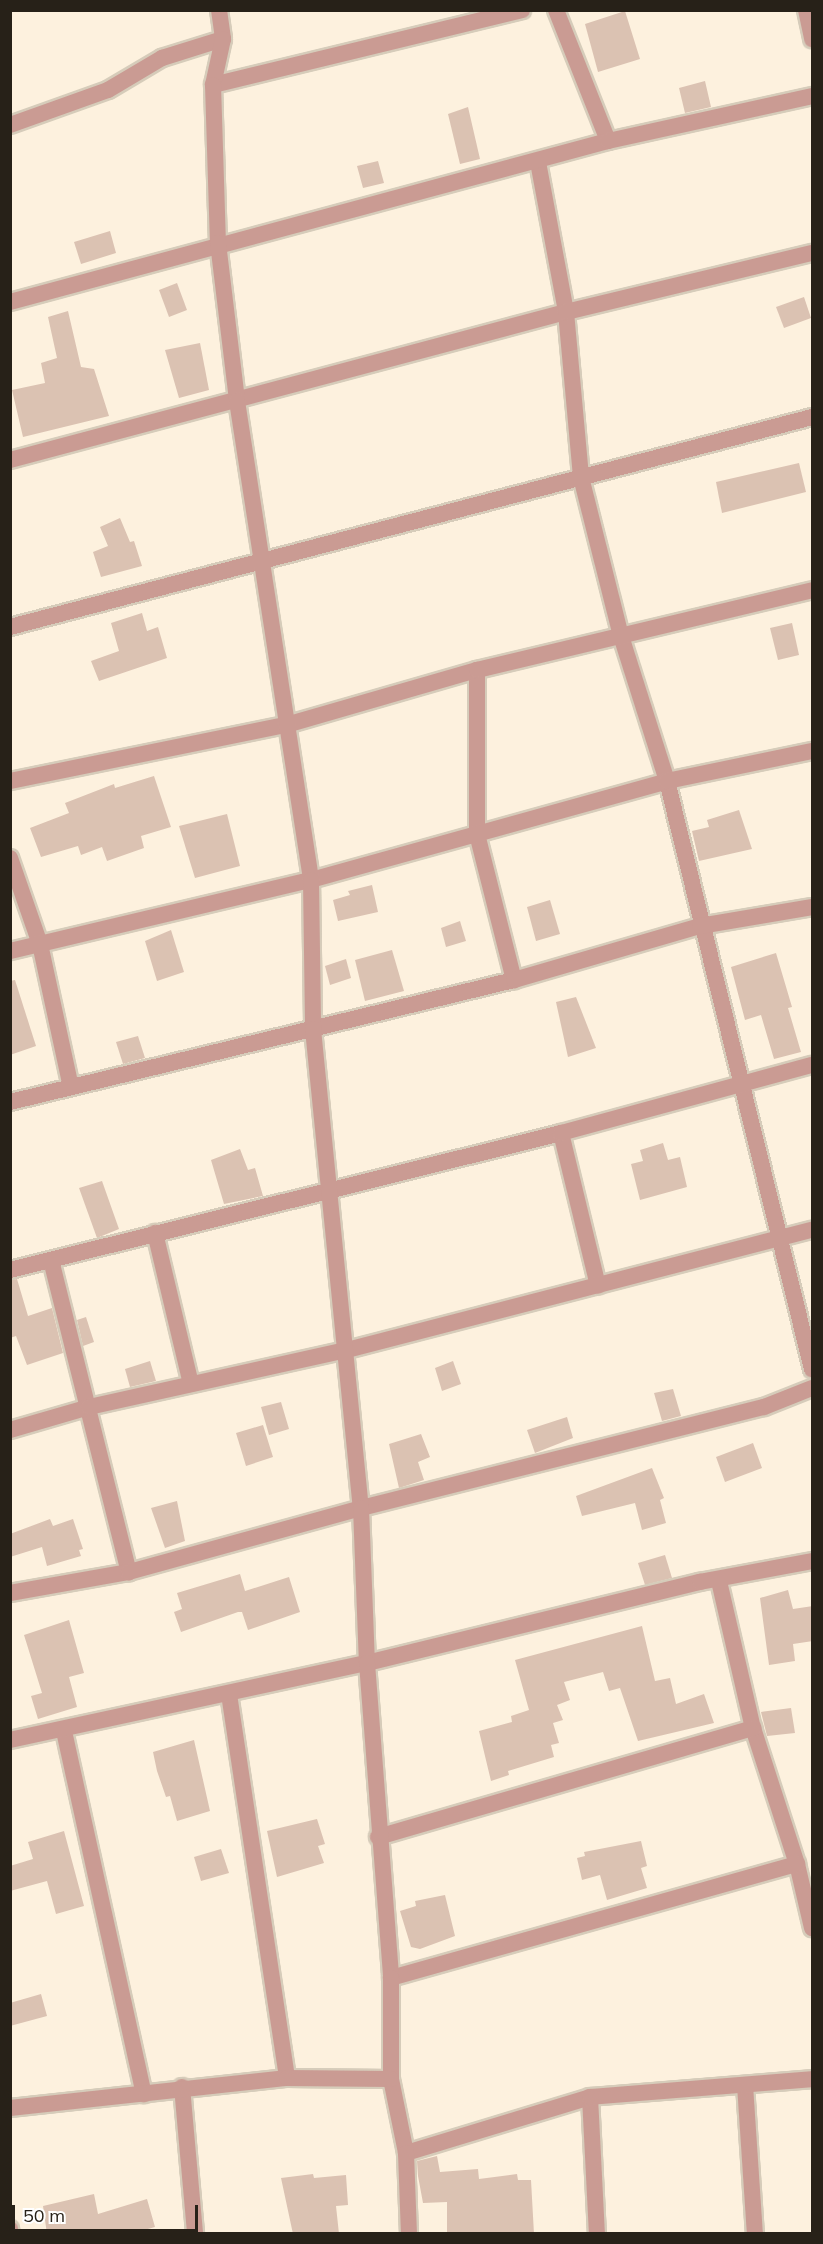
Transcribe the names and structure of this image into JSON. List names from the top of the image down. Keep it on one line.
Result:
{"scale_bar":"50 m"}
